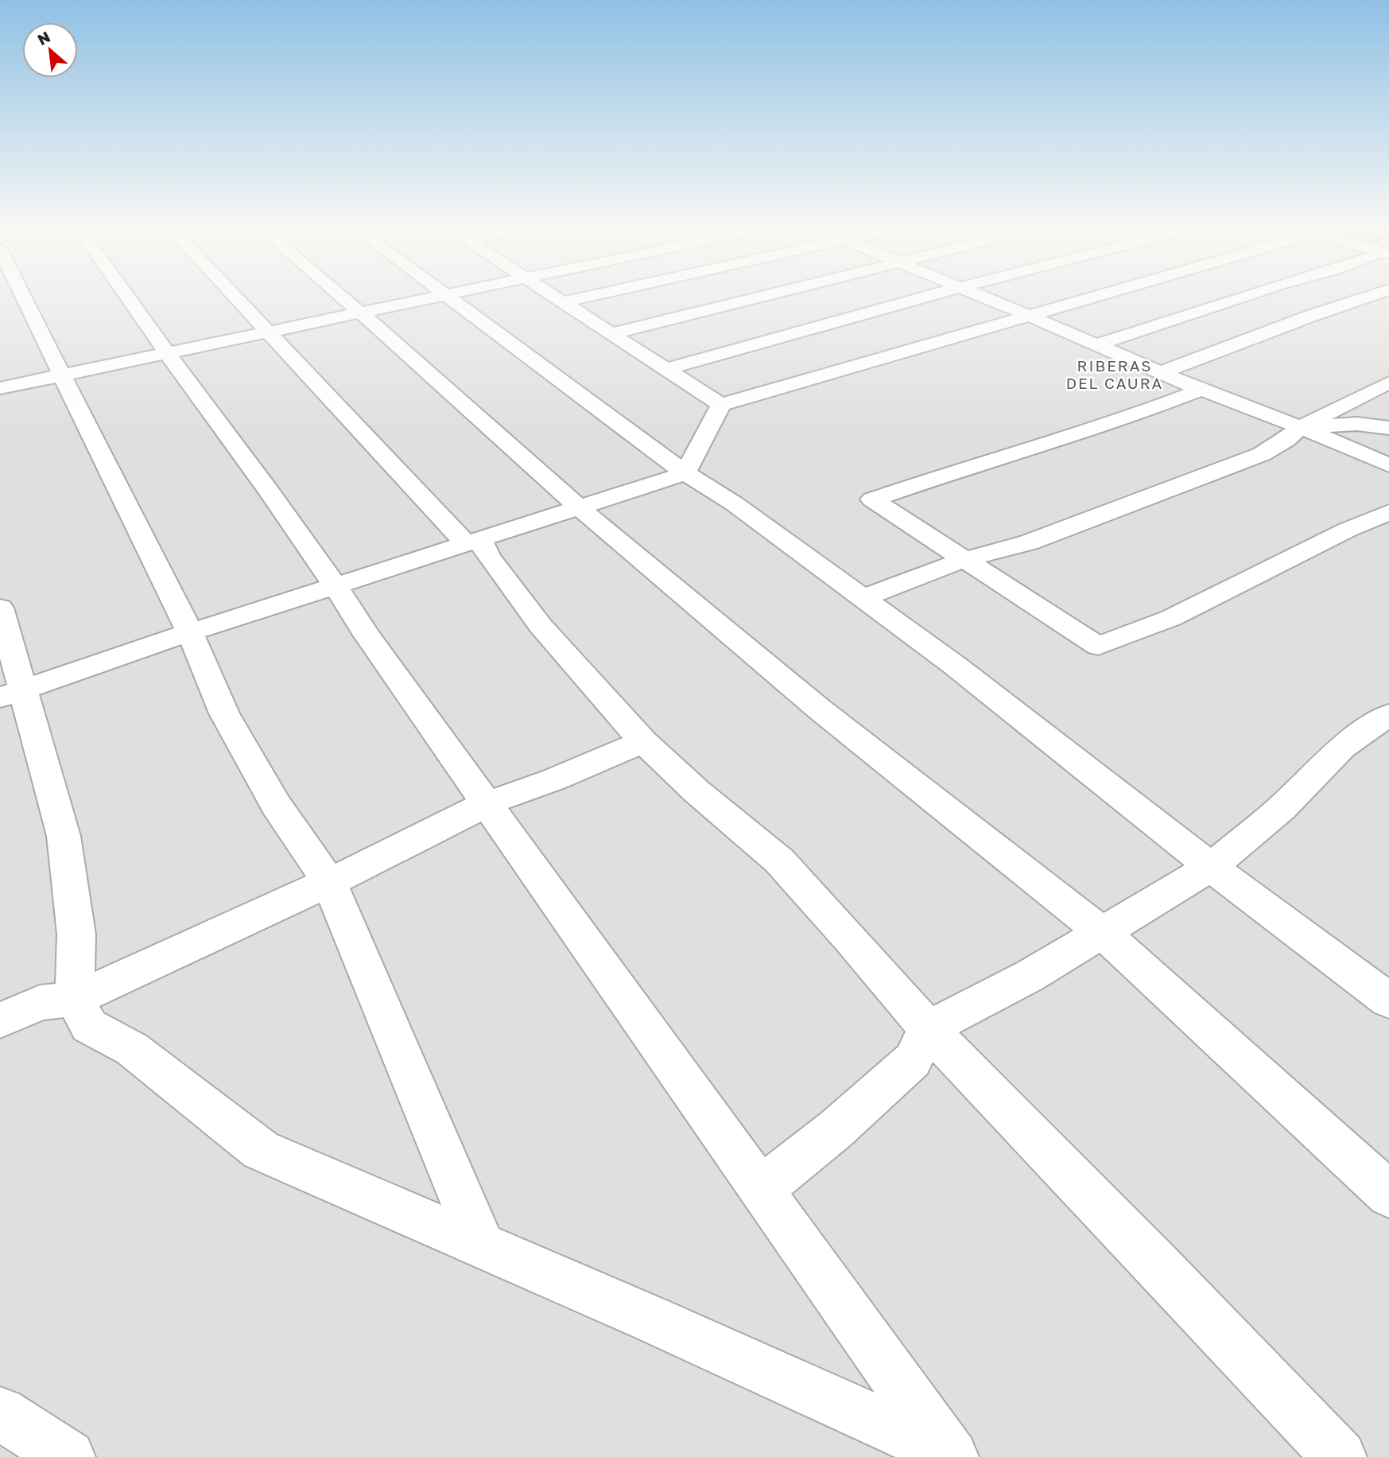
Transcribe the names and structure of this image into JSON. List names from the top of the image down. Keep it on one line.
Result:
{"districts":["RIBERAS DEL CAURA"],"north":"top left"}
